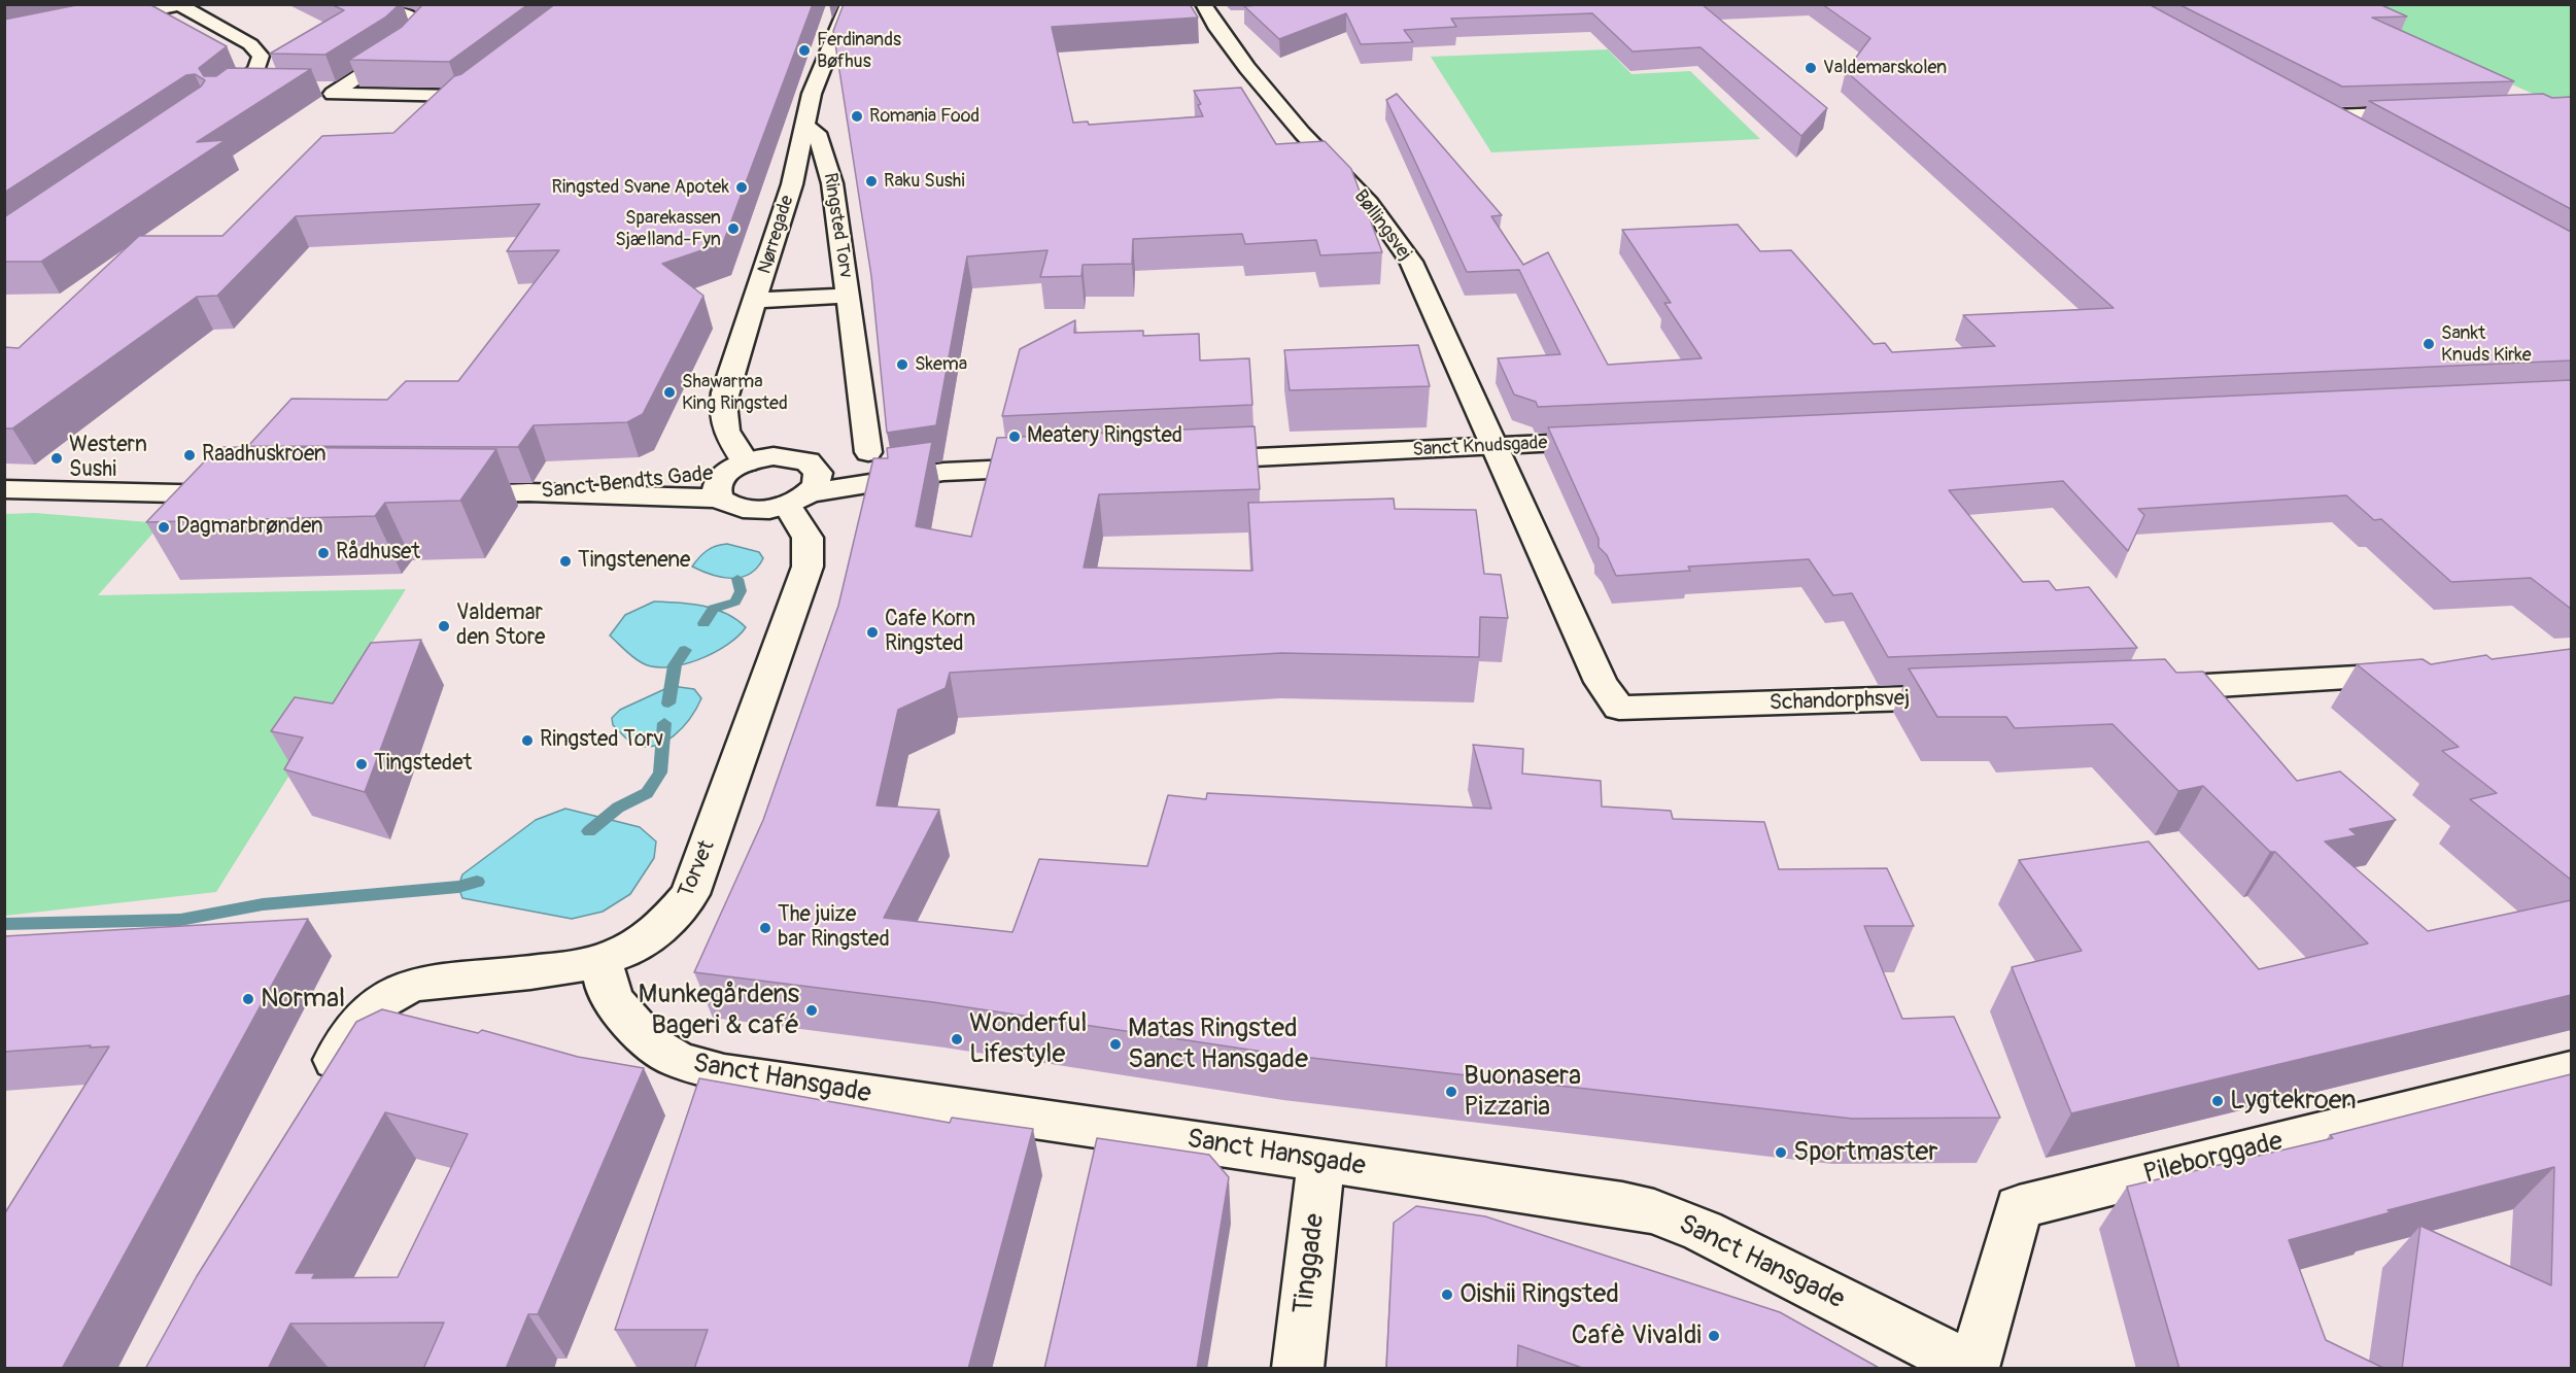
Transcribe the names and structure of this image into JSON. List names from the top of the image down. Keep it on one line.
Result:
{"streets":{"street":["Ringsted Torv","Bøllingsvej","Nørregade","Sanct Knudsgade","Sanct Bendts Gade","Schandorphsvej","Torvet","Sanct Hansgade","Pileborggade","Tinggade"]},"crossings":[["Ringsted Torv","Nørregade"],["Bøllingsvej","Sanct Knudsgade"],["Bøllingsvej","Schandorphsvej"],["Nørregade","Sanct Bendts Gade"],["Sanct Knudsgade","Schandorphsvej"],["Torvet","Sanct Hansgade"],["Sanct Hansgade","Pileborggade"],["Sanct Hansgade","Tinggade"]],"places":["Ferdinands Bøfhus","Valdemarskolen","Romania Food","Raku Sushi","Ringsted Svane Apotek","Sparekassen Sjælland-Fyn","Sankt Knuds Kirke","Skema","Shawarma King Ringsted","Meatery Ringsted","Raadhuskroen","Western Sushi","Dagmarbrønden","Rådhuset","Tingstenene","Valdemar den Store","Cafe Korn Ringsted","Ringsted Torv","Tingstedet","The juize bar Ringsted","Normal","Munkegårdens Bageri & café","Wonderful Lifestyle","Matas Ringsted Sanct Hansgade","Buonasera Pizzaria","Lygtekroen","Sportmaster","Oishii Ringsted","Cafè Vivaldi"]}
